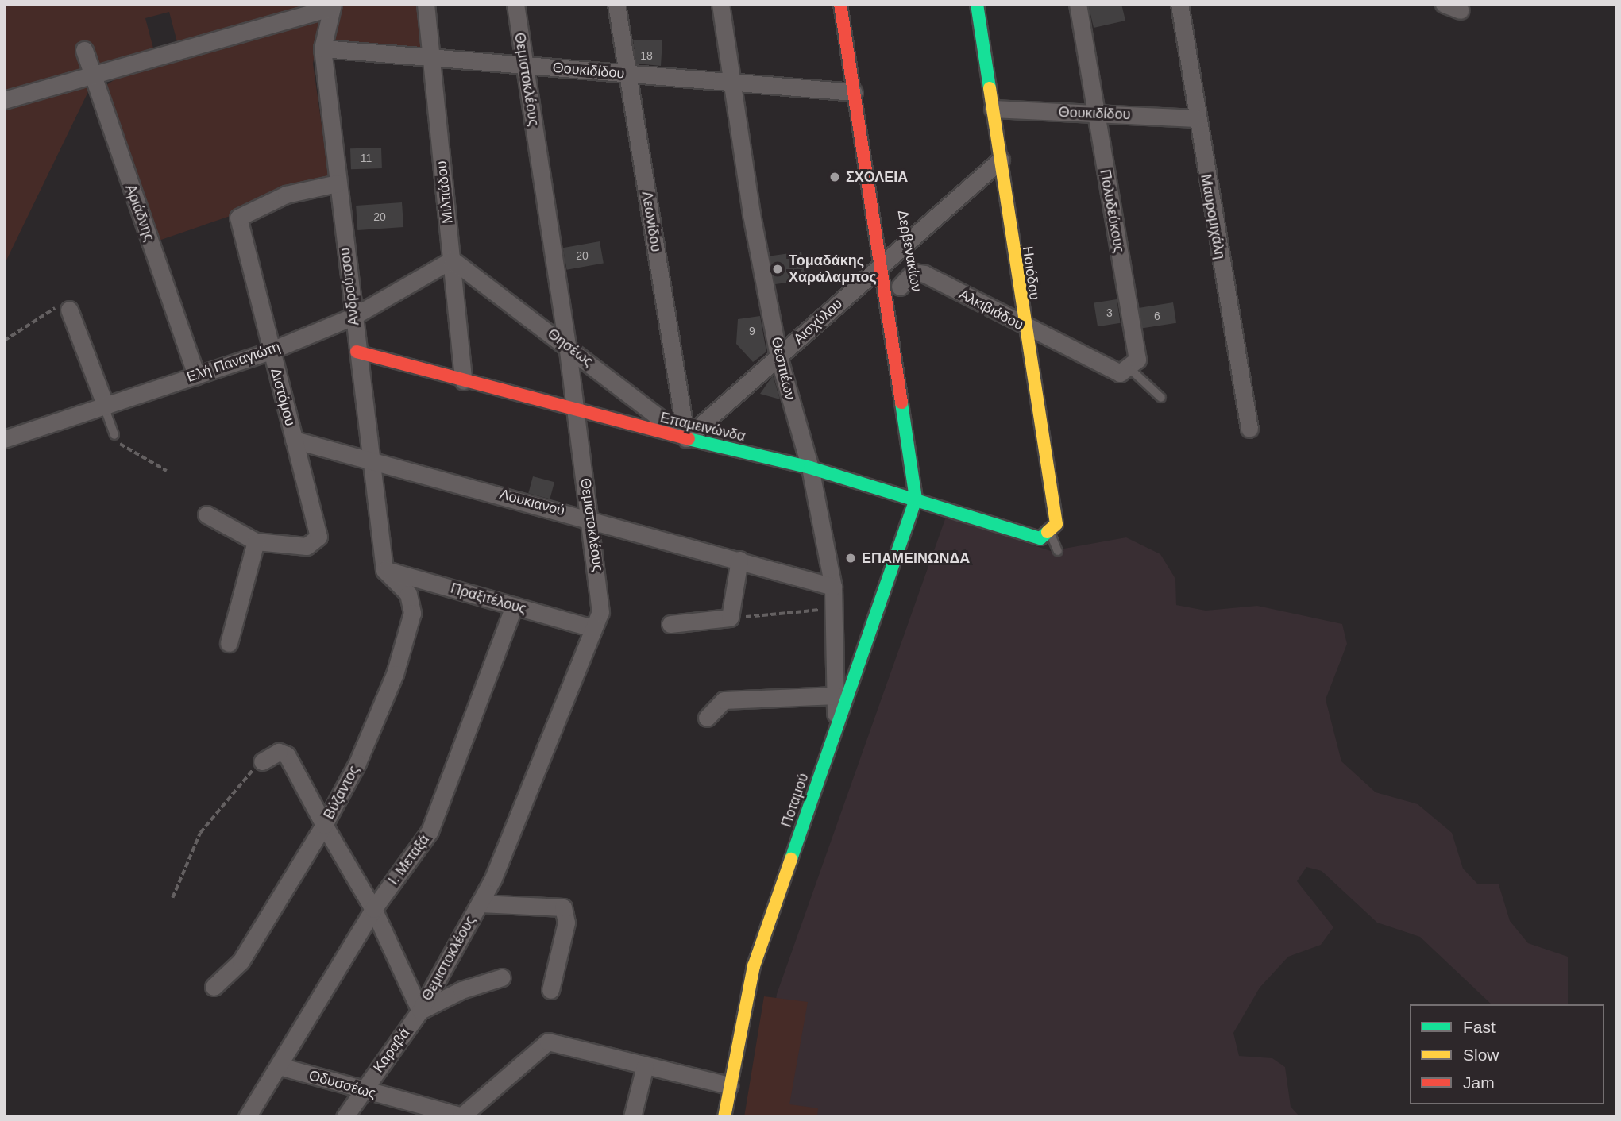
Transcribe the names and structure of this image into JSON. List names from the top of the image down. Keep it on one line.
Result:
{"streets":{"street":["Θουκιδίδου","Θεμιστοκλέους","Μιλτιάδου","Πολυδεύκους","Αριάδνης","Μαυρομιχάλη","Λεωνίδου","Δερβενακίων","Ησιόδου","Ανδρούτσου","Αλκιβιάδου","Αισχύλου","Θησέως","Ελή Παναγιώτη","Θεσπιέων","Διστόμου","Επαμεινώνδα","Λουκιανού","Πραξιτέλους","Βύζαντος","Ποταμού","Ι. Μεταξά","Καραβά","Οδυσσέως"]},"crossings":[["Θουκιδίδου","Θεμιστοκλέους"],["Θουκιδίδου","Μιλτιάδου"],["Θουκιδίδου","Πολυδεύκους"],["Θουκιδίδου","Μαυρομιχάλη"],["Θουκιδίδου","Λεωνίδου"],["Θουκιδίδου","Ησιόδου"],["Θουκιδίδου","Ανδρούτσου"],["Θουκιδίδου","Θεσπιέων"],["Θεμιστοκλέους","Θησέως"],["Θεμιστοκλέους","Επαμεινώνδα"],["Θεμιστοκλέους","Λουκιανού"],["Θεμιστοκλέους","Πραξιτέλους"],["Θεμιστοκλέους","Βύζαντος"],["Θεμιστοκλέους","Καραβά"],["Μιλτιάδου","Θησέως"],["Μιλτιάδου","Ελή Παναγιώτη"],["Μιλτιάδου","Επαμεινώνδα"],["Πολυδεύκους","Αλκιβιάδου"],["Αριάδνης","Ελή Παναγιώτη"],["Λεωνίδου","Αισχύλου"],["Λεωνίδου","Θησέως"],["Λεωνίδου","Επαμεινώνδα"],["Δερβενακίων","Αλκιβιάδου"],["Δερβενακίων","Αισχύλου"],["Ησιόδου","Αλκιβιάδου"],["Ησιόδου","Αισχύλου"],["Ησιόδου","Επαμεινώνδα"],["Ανδρούτσου","Ελή Παναγιώτη"],["Ανδρούτσου","Διστόμου"],["Ανδρούτσου","Επαμεινώνδα"],["Ανδρούτσου","Λουκιανού"],["Ανδρούτσου","Πραξιτέλους"],["Ανδρούτσου","Βύζαντος"],["Αισχύλου","Θησέως"],["Αισχύλου","Θεσπιέων"],["Αισχύλου","Επαμεινώνδα"],["Θησέως","Ελή Παναγιώτη"],["Θησέως","Επαμεινώνδα"],["Ελή Παναγιώτη","Διστόμου"],["Θεσπιέων","Επαμεινώνδα"],["Θεσπιέων","Λουκιανού"],["Θεσπιέων","Ποταμού"],["Διστόμου","Λουκιανού"],["Επαμεινώνδα","Ποταμού"],["Πραξιτέλους","Βύζαντος"],["Πραξιτέλους","Ι. Μεταξά"],["Βύζαντος","Ι. Μεταξά"],["Βύζαντος","Καραβά"],["Ι. Μεταξά","Οδυσσέως"],["Καραβά","Οδυσσέως"]],"places":["ΣΧΟΛΕΙΑ","Τομαδάκης Χαράλαμπος","ΕΠΑΜΕΙΝΩΝΔΑ"],"house_numbers":["18","11","20","20","3","6","9"],"legend":["Fast","Slow","Jam"]}
